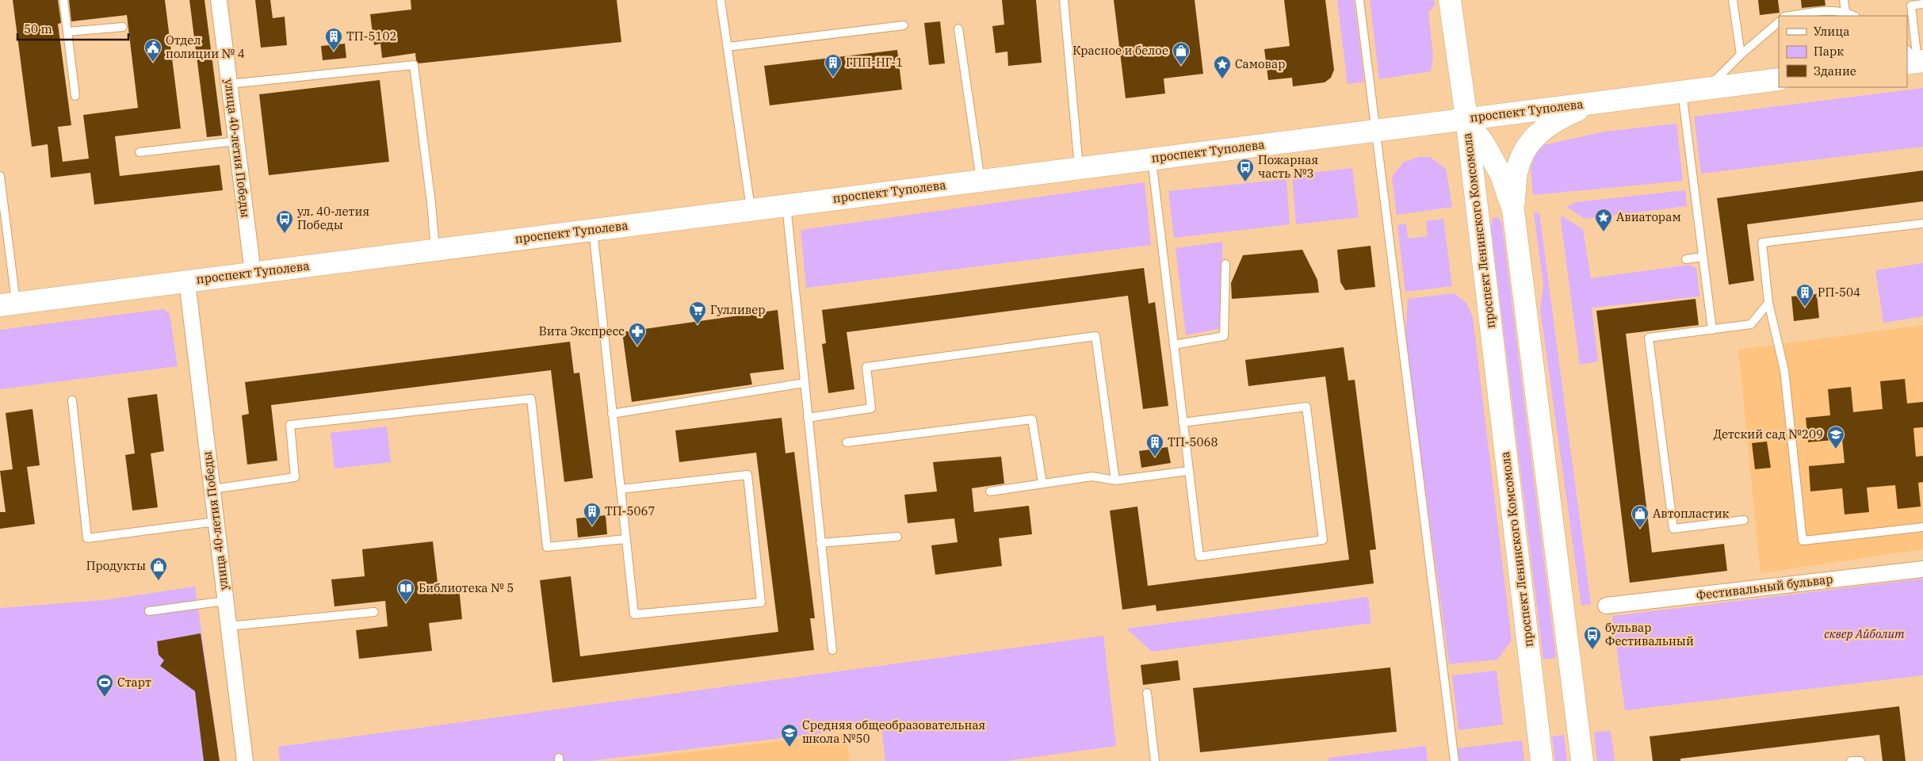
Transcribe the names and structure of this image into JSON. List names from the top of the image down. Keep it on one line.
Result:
{"streets":{"main road":["проспект Туполева","проспект Ленинского Комсомола"],"street":["улица 40-летия Победы","Фестивальный бульвар"]},"crossings":[["проспект Туполева","улица 40-летия Победы"],["проспект Туполева","проспект Ленинского Комсомола"]],"parks":["сквер Айболит"],"places":{"building":["ТП-5102","ГПП-НГ-1","РП-504","ТП-5068","ТП-5067"],"public building":["Отдел полиции № 4"],"shop":["Красное и белое","Автопластик","Продукты"],"place":["Самовар","Авиаторам"],"bus stop":["Пожарная часть №3","ул. 40-летия Победы","бульвар Фестивальный"],"supermarket":["Гулливер"],"pharmacy":["Вита Экспресс"],"school or university":["Детский сад №209","Средняя общеобразовательная школа №50"],"library":["Библиотека № 5"],"sports":["Старт"]},"legend":["Улица","Парк","Здание"],"scale_bar":"50 m"}
